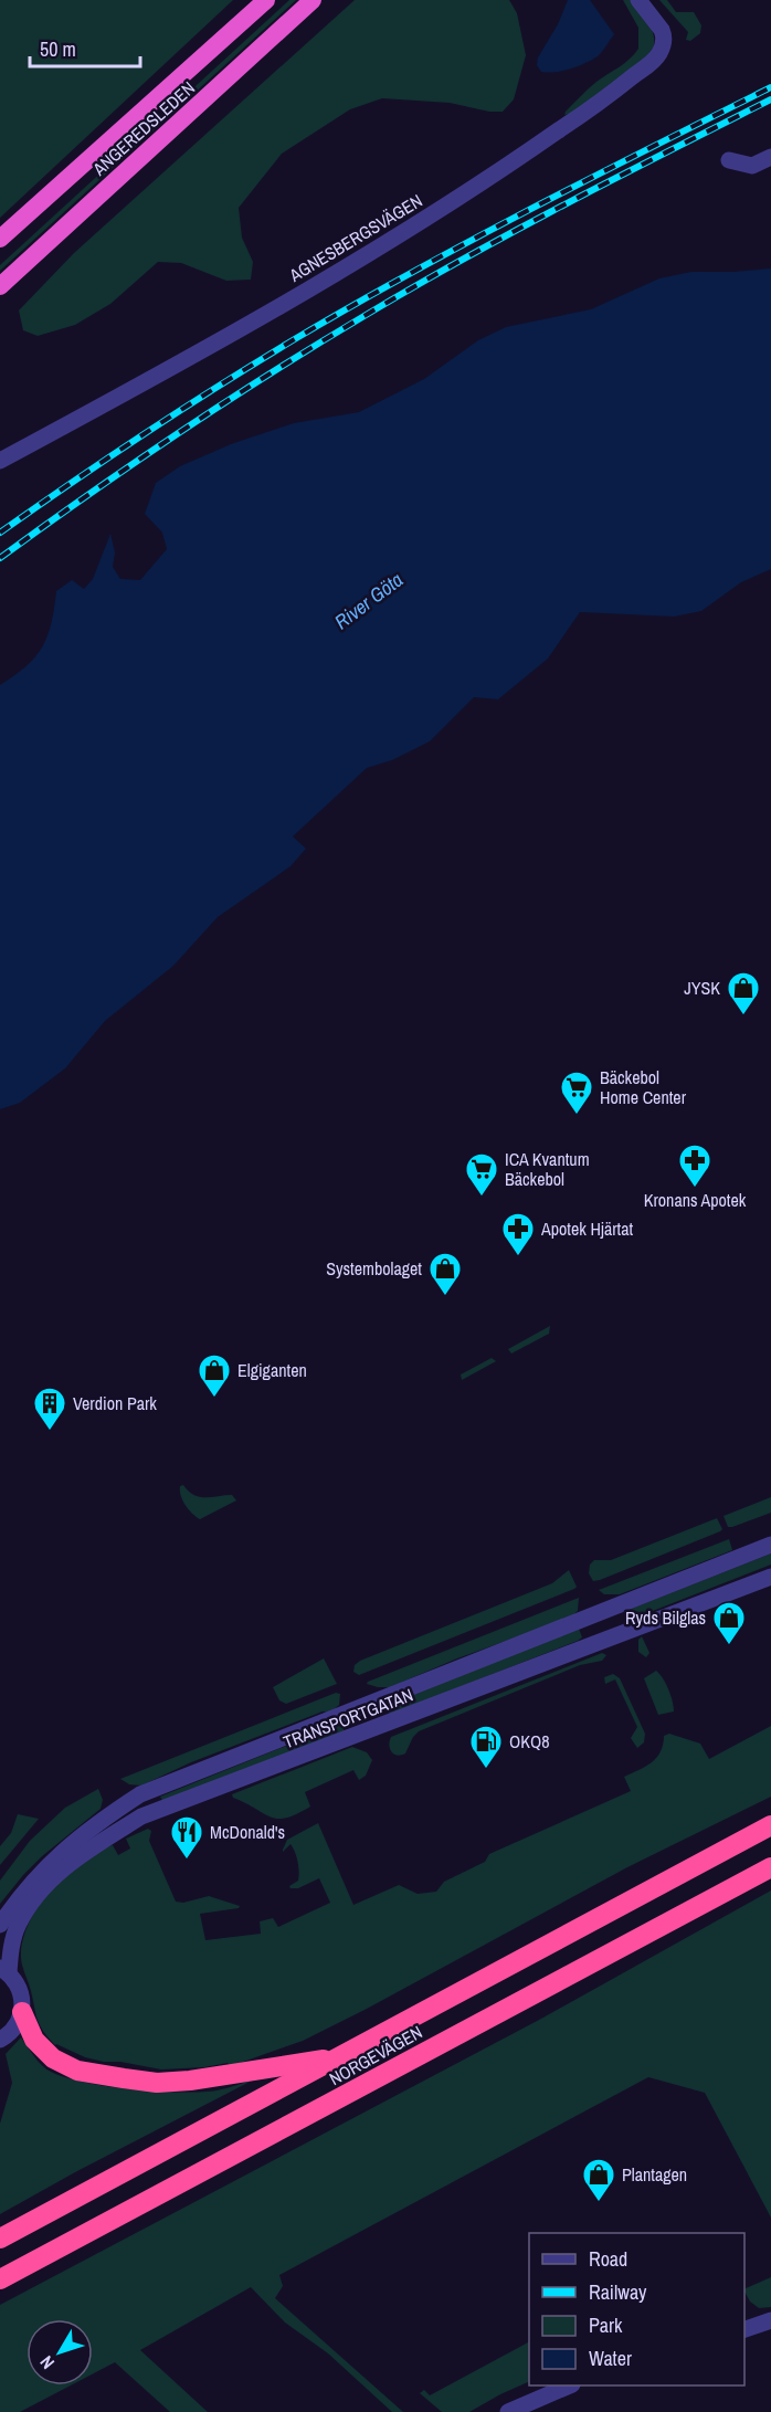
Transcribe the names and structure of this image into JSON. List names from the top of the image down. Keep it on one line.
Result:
{"streets":{"highway":["ANGEREDSLEDEN","NORGEVÄGEN"],"street":["AGNESBERGSVÄGEN","TRANSPORTGATAN"]},"water":["River Göta"],"places":{"shop":["JYSK","Systembolaget","Elgiganten","Ryds Bilglas","Plantagen"],"supermarket":["Bäckebol Home Center","ICA Kvantum Bäckebol"],"pharmacy":["Kronans Apotek","Apotek Hjärtat"],"building":["Verdion Park"],"fuel station":["OKQ8"],"restaurant":["McDonald's"]},"legend":["Road","Railway","Park","Water"],"scale_bar":"50 m","north":"bottom left"}
